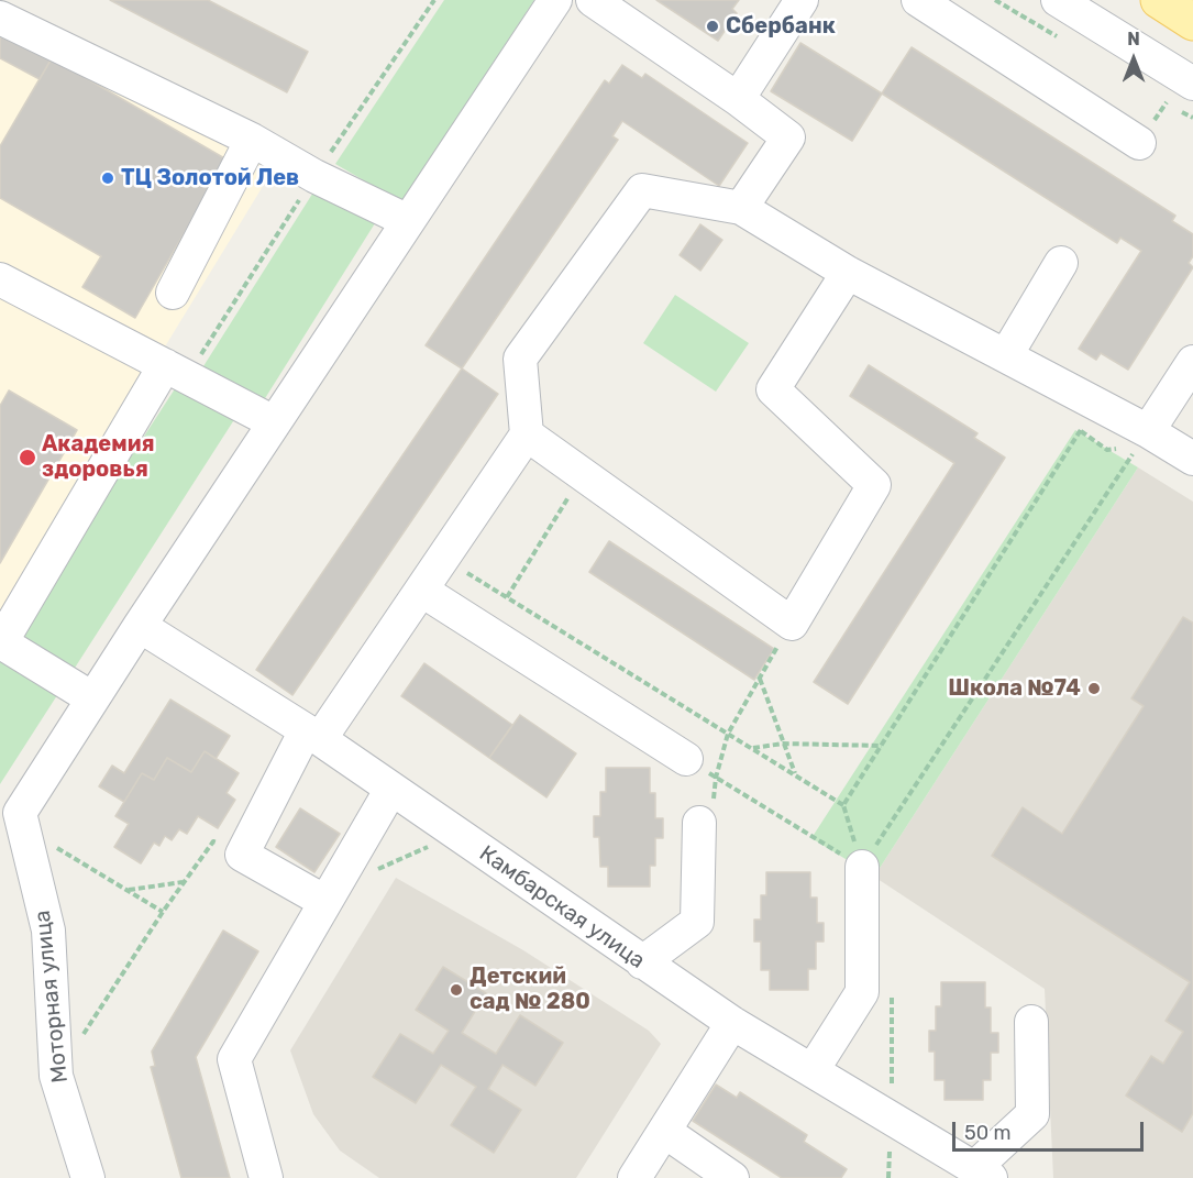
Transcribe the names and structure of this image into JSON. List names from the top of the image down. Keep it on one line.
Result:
{"streets":{"street":["Камбарская улица","Моторная улица"]},"places":["Сбербанк","ТЦ Золотой Лев","Академия здоровья","Школа №74","Детский сад № 280"],"scale_bar":"50 m","north":"top"}
